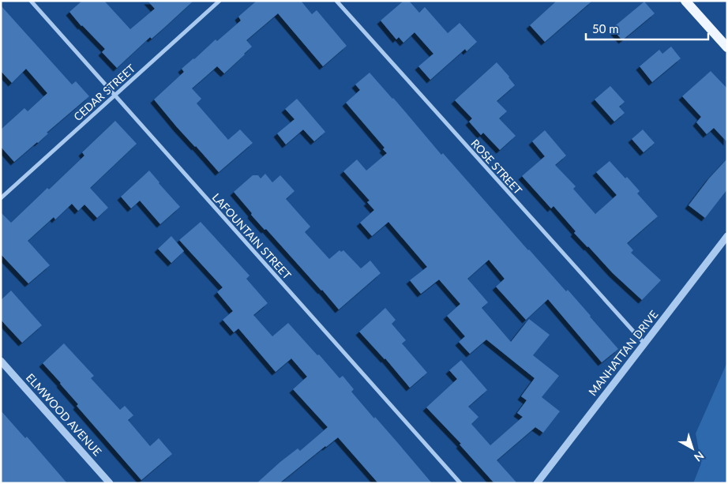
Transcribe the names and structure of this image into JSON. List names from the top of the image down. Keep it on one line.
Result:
{"streets":{"street":["CEDAR STREET","ROSE STREET","LAFOUNTAIN STREET","MANHATTAN DRIVE","ELMWOOD AVENUE"]},"crossings":[["CEDAR STREET","LAFOUNTAIN STREET"],["ROSE STREET","MANHATTAN DRIVE"]],"scale_bar":"50 m","north":"bottom right"}
